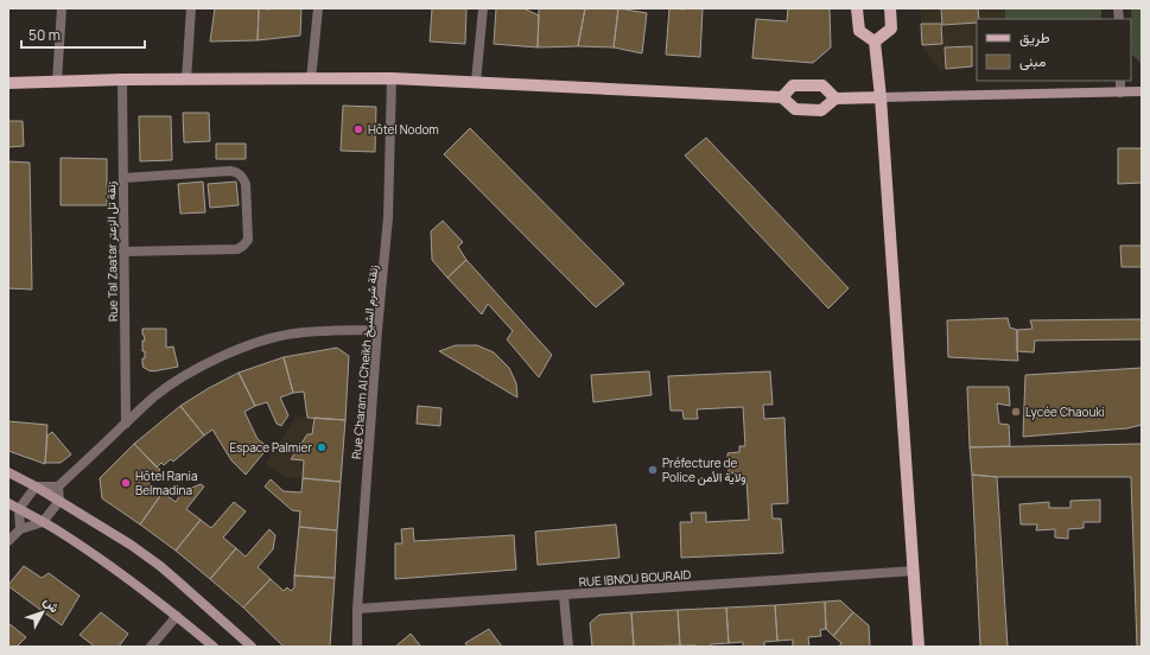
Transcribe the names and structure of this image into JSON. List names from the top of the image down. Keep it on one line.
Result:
{"streets":{"street":["Rue Tal Zaatar زنقة تل الزعتر","Rue Charam Al Cheikh زنقة شرم الشيخ","RUE IBNOU BOURAID"]},"crossings":[["Rue Charam Al Cheikh زنقة شرم الشيخ","RUE IBNOU BOURAID"]],"places":["Hôtel Nodom","Lycée Chaouki","Espace Palmier","Préfecture de Police ولاية الأمن","Hôtel Rania Belmadina"],"legend":["طريق","مبنى"],"scale_bar":"50 m","north":"top right"}
